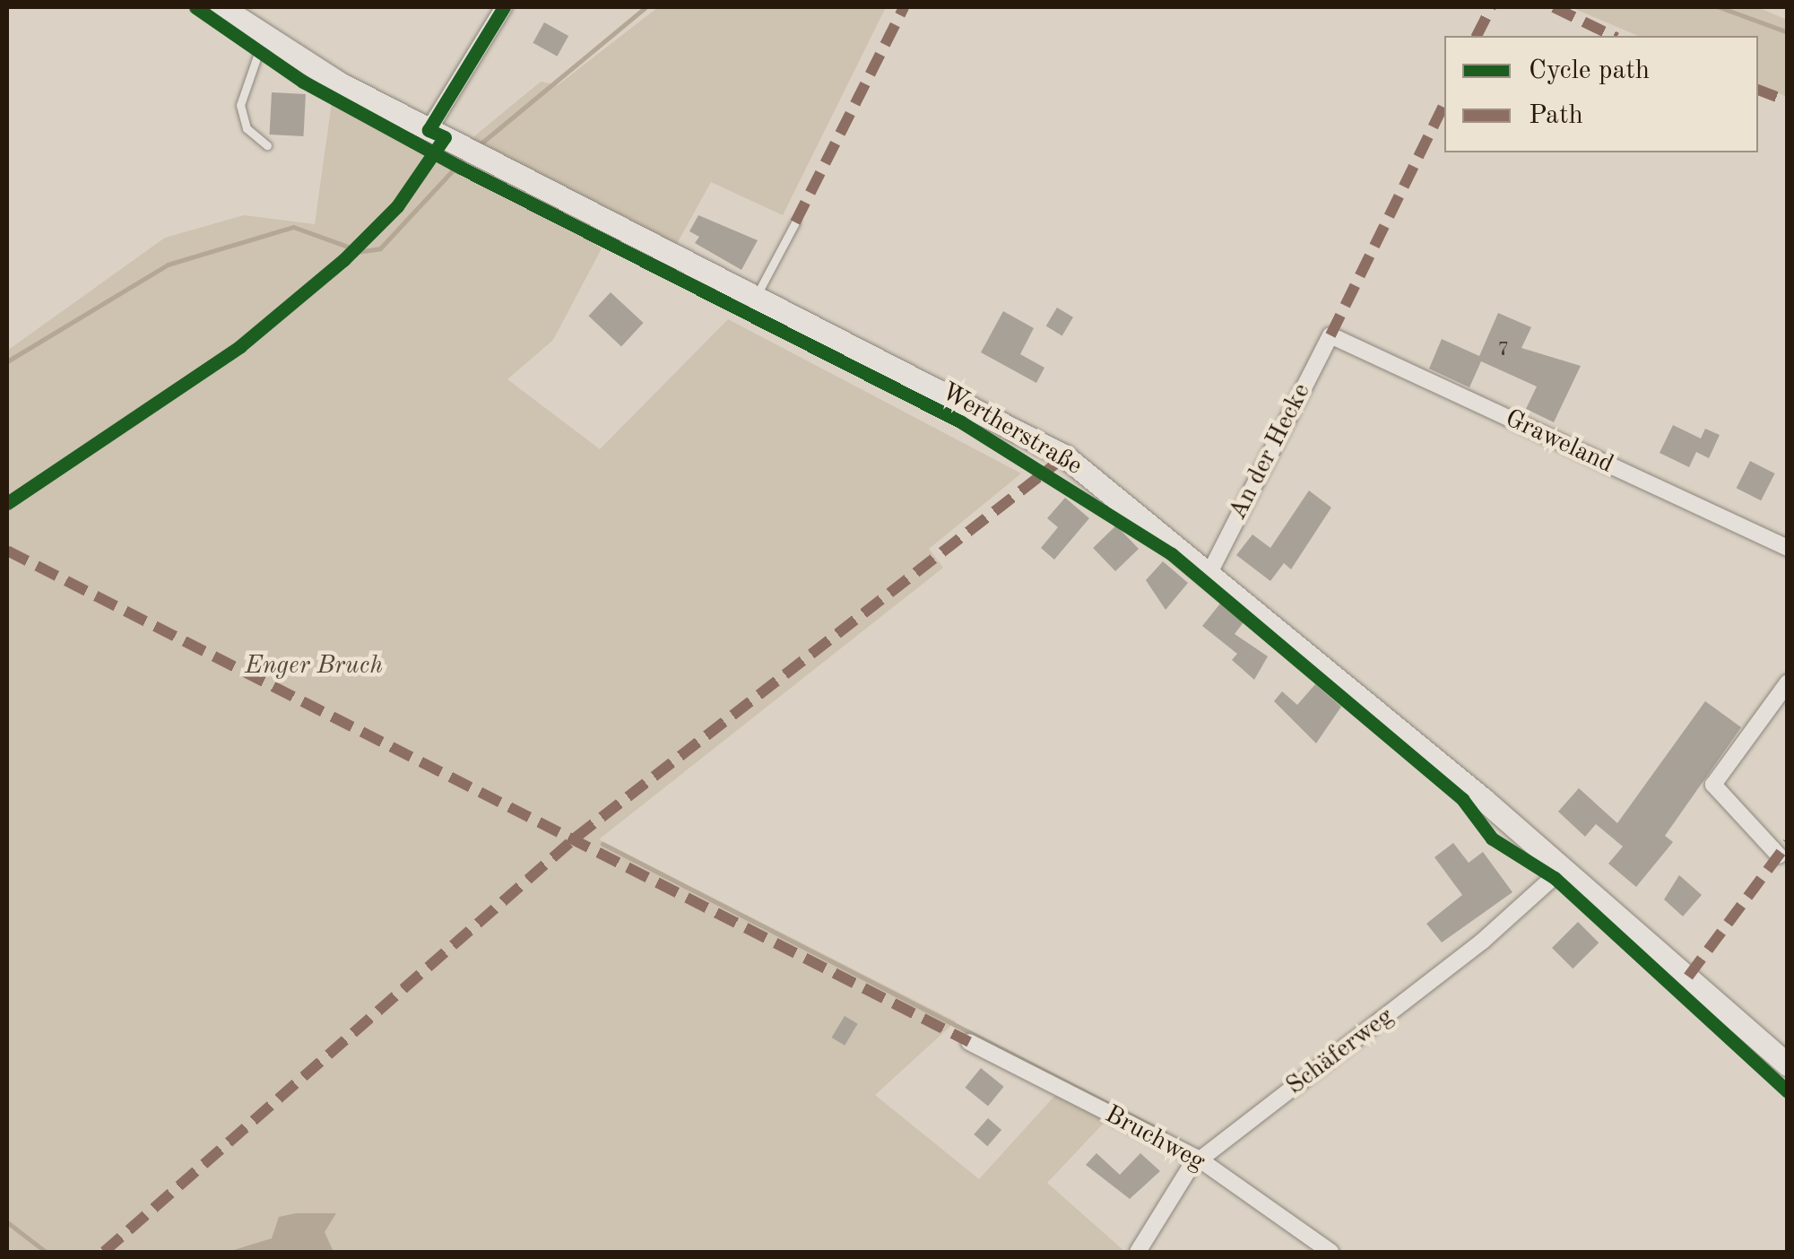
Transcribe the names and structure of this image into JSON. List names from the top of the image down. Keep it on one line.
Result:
{"streets":{"main road":["Wertherstraße"],"street":["Graweland","An der Hecke","Schäferweg","Bruchweg"]},"crossings":[["Wertherstraße","An der Hecke"],["Wertherstraße","Schäferweg"],["Graweland","An der Hecke"],["Schäferweg","Bruchweg"]],"parks":["Enger Bruch"],"house_numbers":["7"],"legend":["Cycle path","Path"]}
